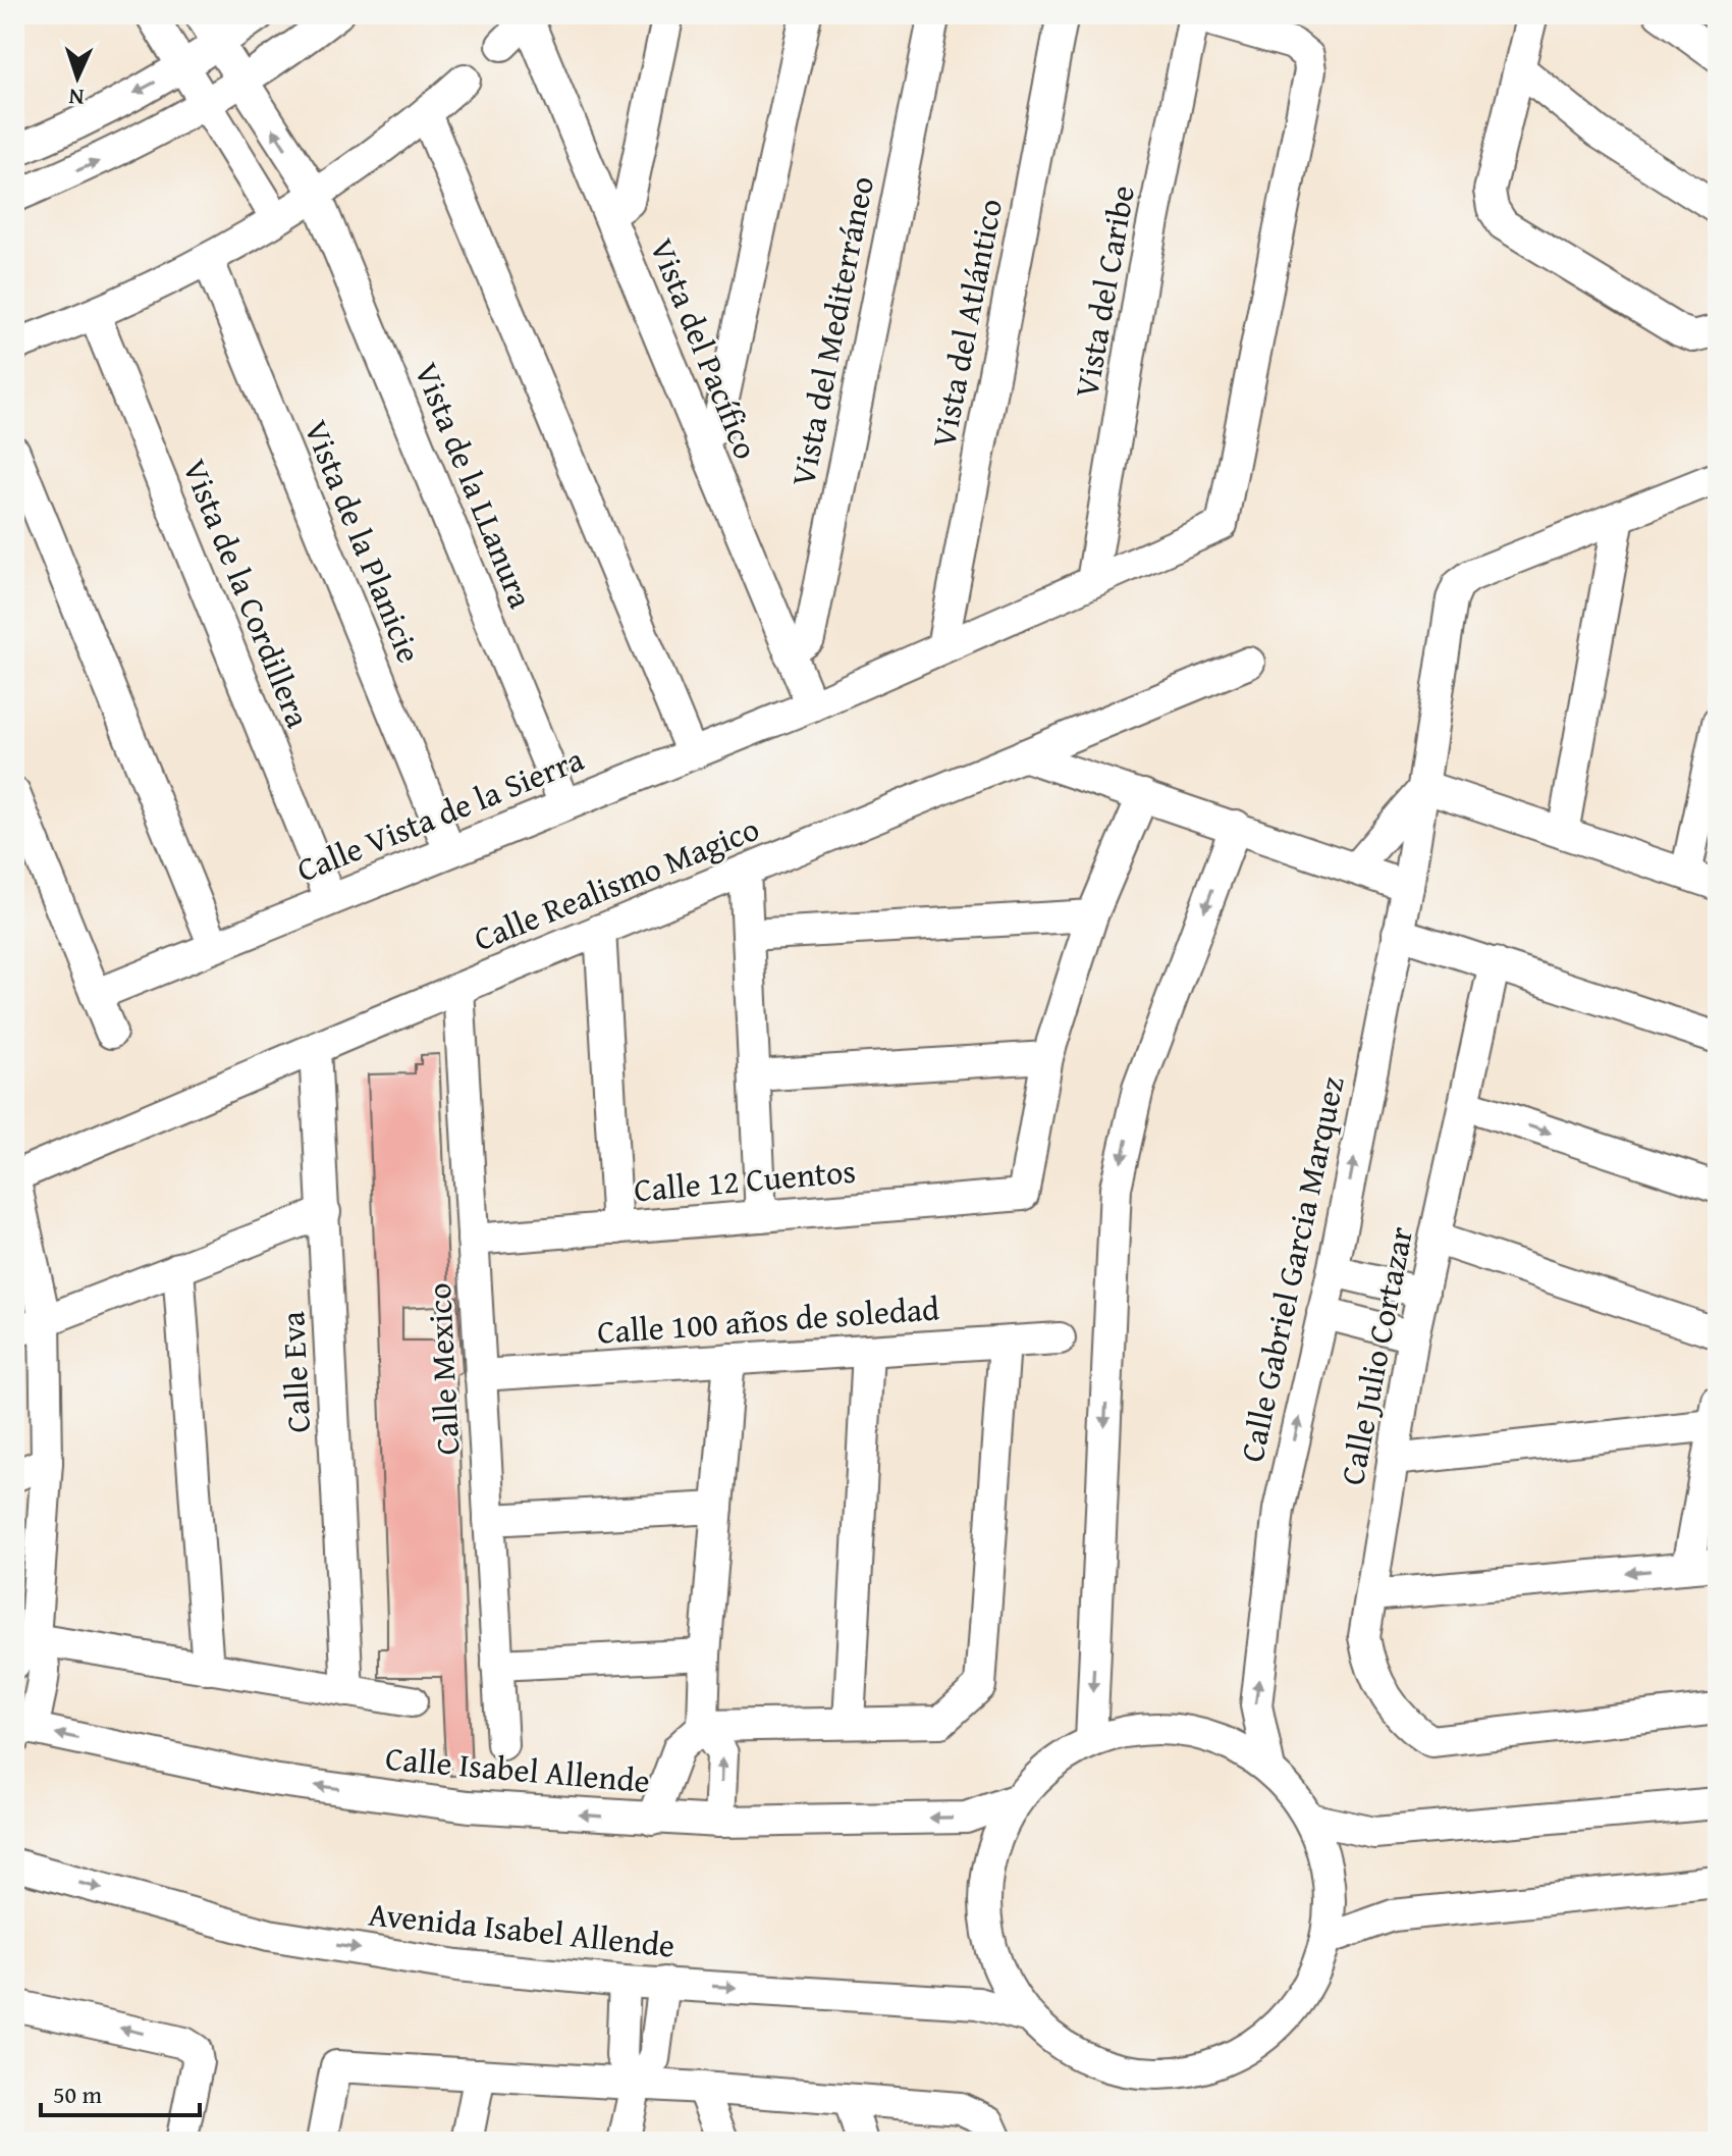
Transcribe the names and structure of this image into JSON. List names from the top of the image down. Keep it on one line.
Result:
{"streets":{"street":["Vista del Caribe","Vista del Atlántico","Vista del Mediterráneo","Vista del Pacífico","Vista de la LLanura","Vista de la Planicie","Vista de la Cordillera","Calle Vista de la Sierra","Calle Realismo Magico","Calle 12 Cuentos","Calle Gabriel Garcia Marquez","Calle 100 años de soledad","Calle Julio Cortazar","Calle Mexico","Calle Eva","Calle Isabel Allende","Avenida Isabel Allende"]},"crossings":[["Vista del Caribe","Calle Vista de la Sierra"],["Vista del Atlántico","Calle Vista de la Sierra"],["Vista del Mediterráneo","Vista del Pacífico"],["Vista del Pacífico","Calle Vista de la Sierra"],["Vista de la LLanura","Calle Vista de la Sierra"],["Vista de la Planicie","Calle Vista de la Sierra"],["Vista de la Cordillera","Calle Vista de la Sierra"],["Calle Realismo Magico","Calle Mexico"],["Calle Realismo Magico","Calle Eva"],["Calle 12 Cuentos","Calle Mexico"],["Calle 100 años de soledad","Calle Mexico"]],"scale_bar":"50 m","north":"bottom"}
